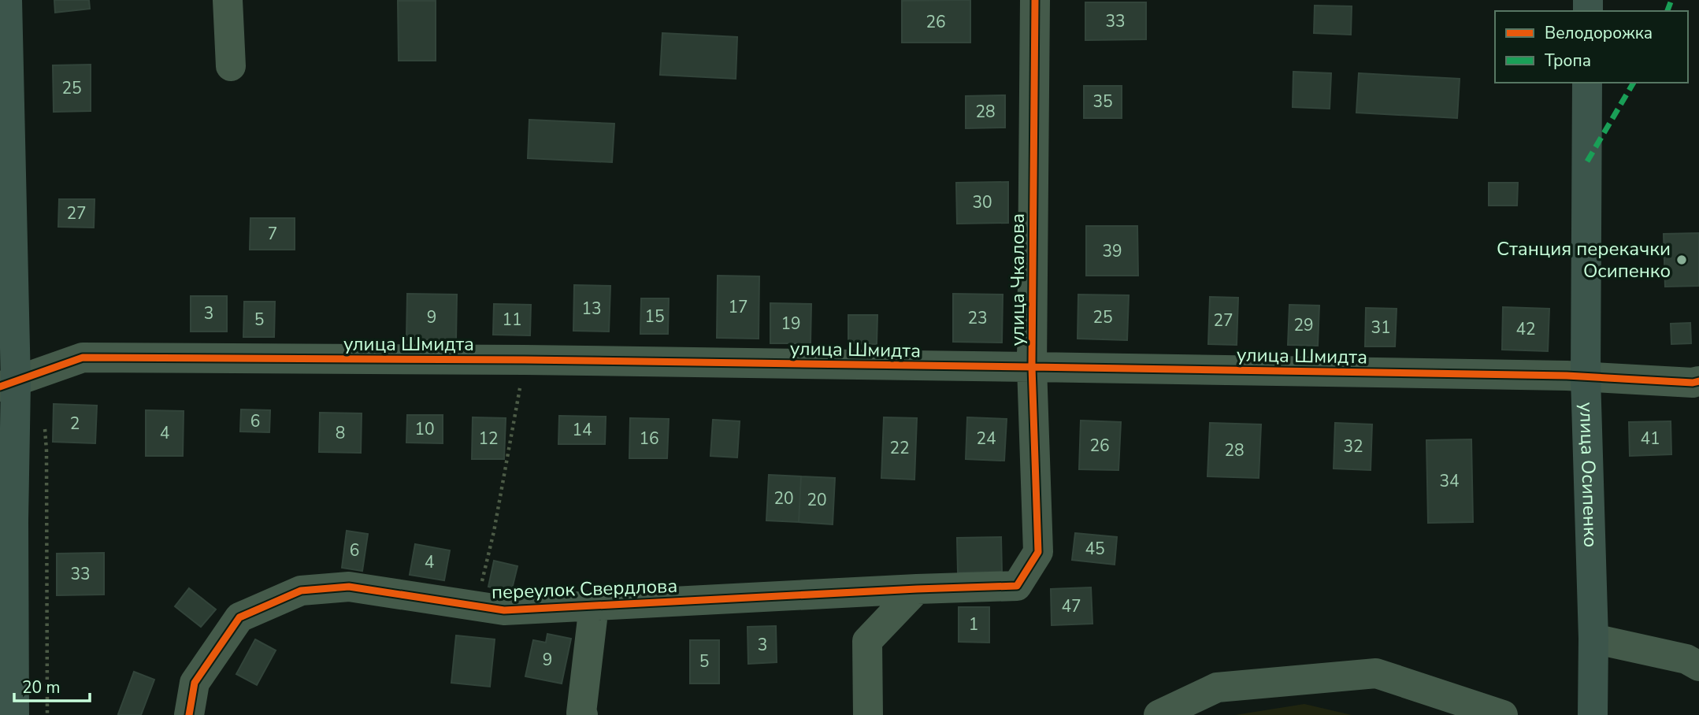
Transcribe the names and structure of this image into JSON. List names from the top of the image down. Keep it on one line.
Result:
{"streets":{"main road":["улица Осипенко"],"street":["улица Чкалова","улица Шмидта","переулок Свердлова"]},"crossings":[["улица Чкалова","улица Шмидта"],["улица Чкалова","переулок Свердлова"],["улица Шмидта","улица Осипенко"]],"places":["Станция перекачки Осипенко"],"house_numbers":["33","26","25","35","28","30","27","7","39","17","13","3","15","9","25","23","5","11","27","19","29","31","42","6","2","10","14","4","8","12","16","24","41","26","32","22","28","34","20","20","45","6","4","33","47","1","3","9","5"],"legend":["Велодорожка","Тропа"],"scale_bar":"20 m"}
